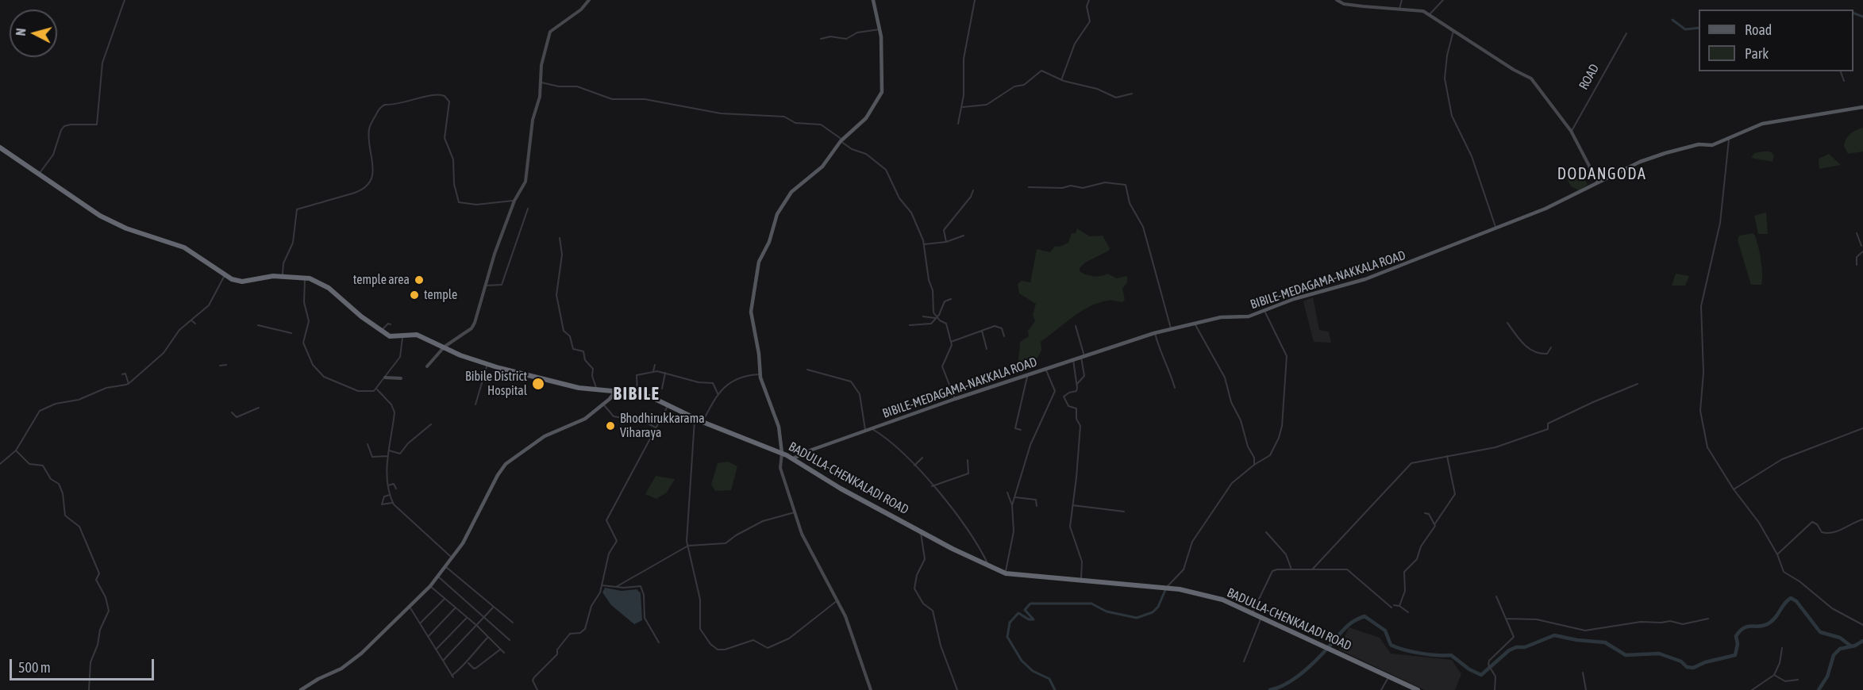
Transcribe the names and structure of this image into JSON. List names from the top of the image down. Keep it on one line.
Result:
{"streets":{"highway":["BADULLA-CHENKALADI ROAD"],"main road":["BIBILE-MEDAGAMA-NAKKALA ROAD"],"street":["ROAD"]},"crossings":[["BIBILE-MEDAGAMA-NAKKALA ROAD","BADULLA-CHENKALADI ROAD"]],"districts":["DODANGODA","BIBILE"],"places":["temple area","temple","Bibile District Hospital","Bhodhirukkarama Viharaya"],"legend":["Road","Park"],"scale_bar":"500 m","north":"left"}
